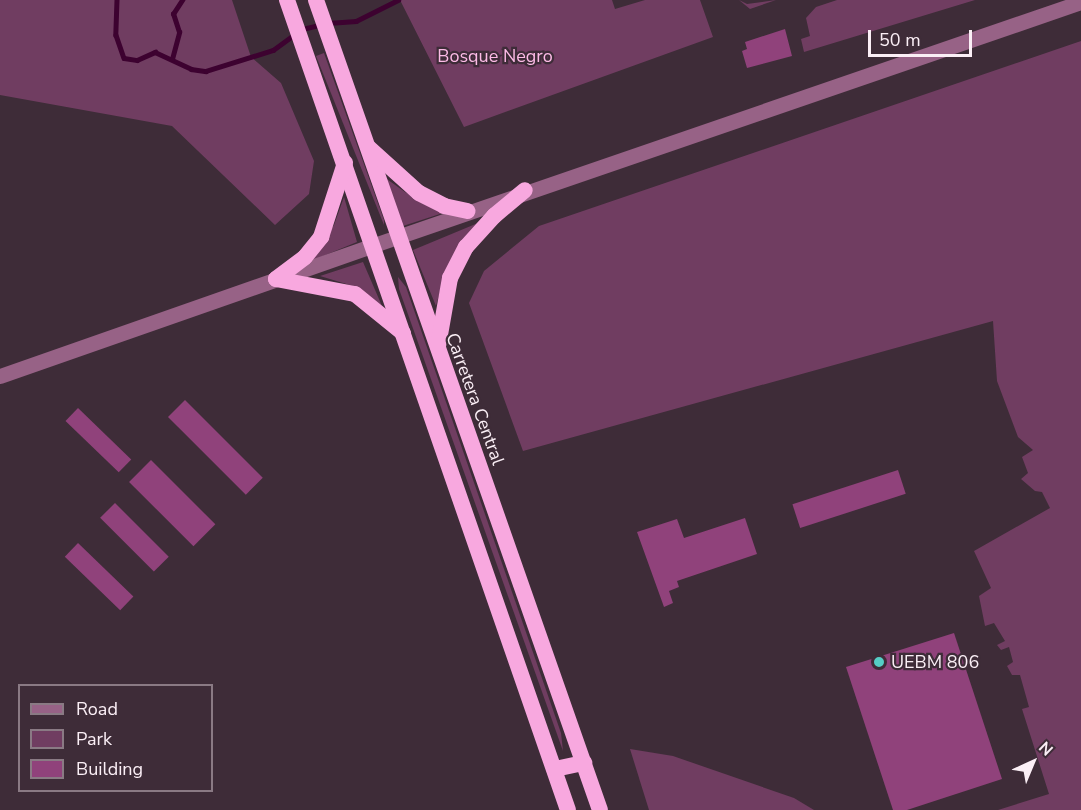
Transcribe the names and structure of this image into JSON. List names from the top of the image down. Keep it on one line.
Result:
{"streets":{"highway":["Carretera Central"]},"parks":["Bosque Negro"],"places":["UEBM 806"],"legend":["Road","Park","Building"],"scale_bar":"50 m","north":"top right"}
